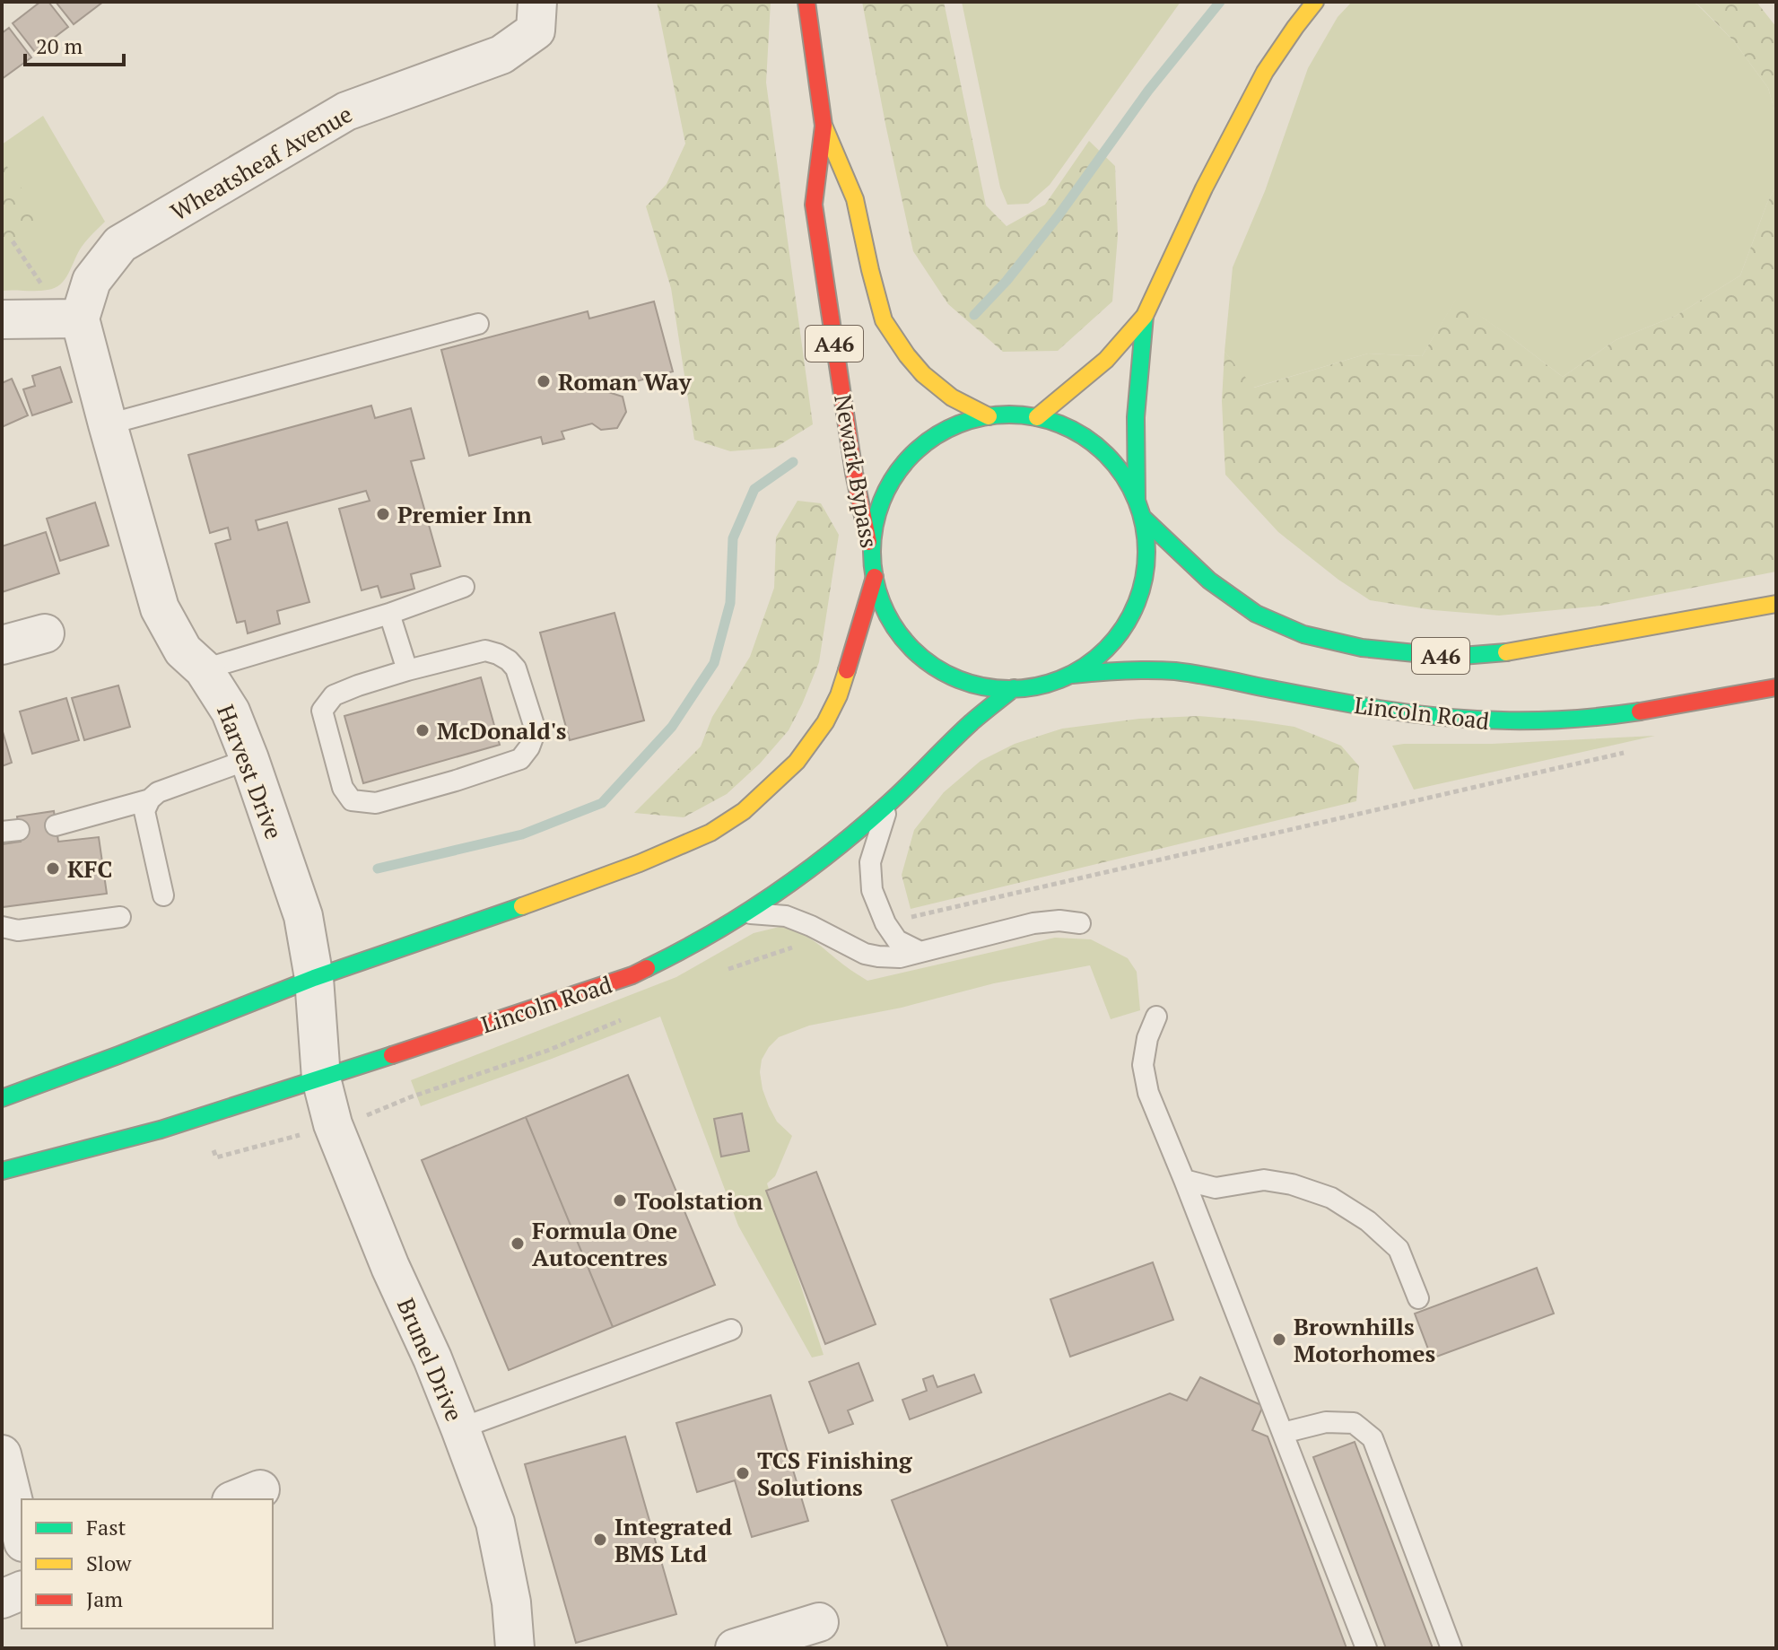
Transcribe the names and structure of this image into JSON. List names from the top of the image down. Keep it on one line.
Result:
{"streets":{"main road":["A46","Newark Bypass","Lincoln Road"],"street":["Wheatsheaf Avenue","Harvest Drive","Brunel Drive"]},"crossings":[["Wheatsheaf Avenue","Harvest Drive"],["Newark Bypass","Lincoln Road"],["Lincoln Road","Harvest Drive"],["Lincoln Road","Brunel Drive"],["Harvest Drive","Brunel Drive"]],"places":["Roman Way","Premier Inn","McDonald's","KFC","Toolstation","Formula One Autocentres","Brownhills Motorhomes","TCS Finishing Solutions","Integrated BMS Ltd"],"legend":["Fast","Slow","Jam"],"scale_bar":"20 m"}
